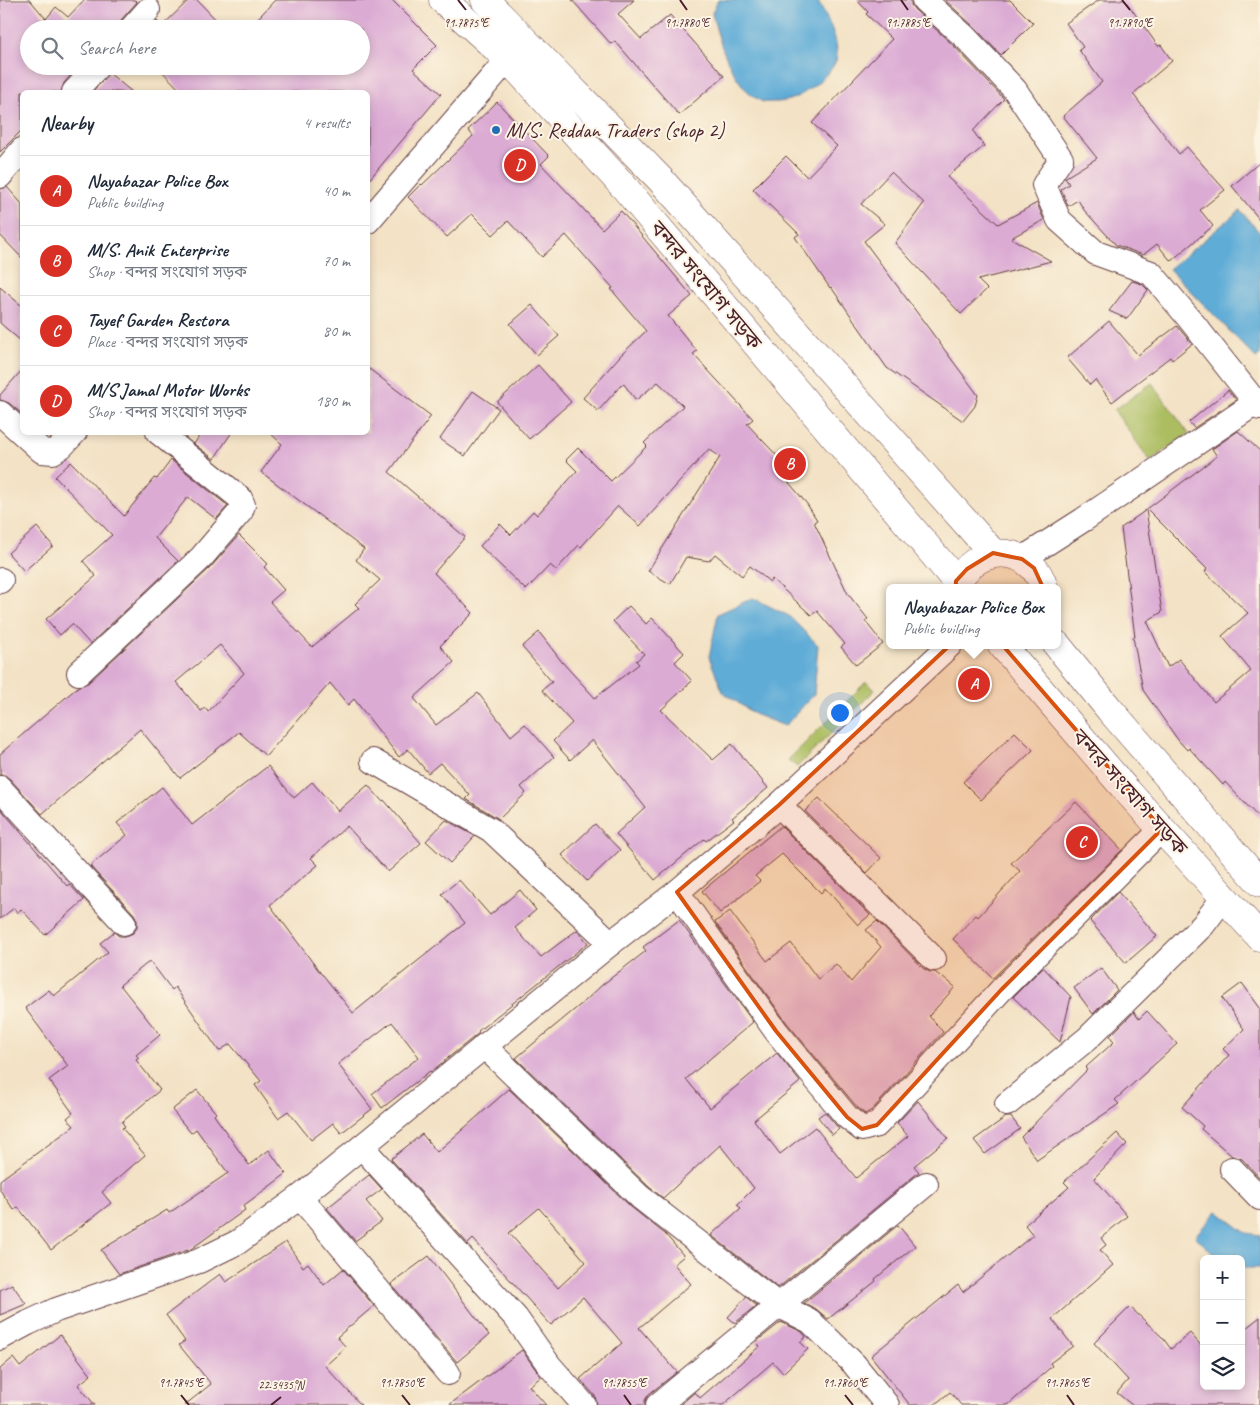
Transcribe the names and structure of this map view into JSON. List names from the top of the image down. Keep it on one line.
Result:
{"streets":{"highway":["বন্দর সংযোগ সড়ক"]},"places":["M/S. Reddan Traders (shop 2)"],"page":{"search":"Search here","heading":["Nearby","4 results"],"pins":["D","B","A","C"],"list":[{"mark":"A","name":"Nayabazar Police Box","note":"Public building","value":"40 m"},{"mark":"B","name":"M/S. Anik Enterprise","note":"Shop · বন্দর সংযোগ সড়ক","value":"70 m"},{"mark":"C","name":"Tayef Garden Restora","note":"Place · বন্দর সংযোগ সড়ক","value":"80 m"},{"mark":"D","name":"M/S Jamal Motor Works","note":"Shop · বন্দর সংযোগ সড়ক","value":"180 m"}],"popup":["Nayabazar Police Box","Public building"],"map_buttons":["+","−"]},"coordinates":["91.7875°E","91.7880°E","91.7885°E","91.7890°E","91.7845°E","91.7850°E","91.7855°E","91.7860°E","91.7865°E","22.3435°N"]}
